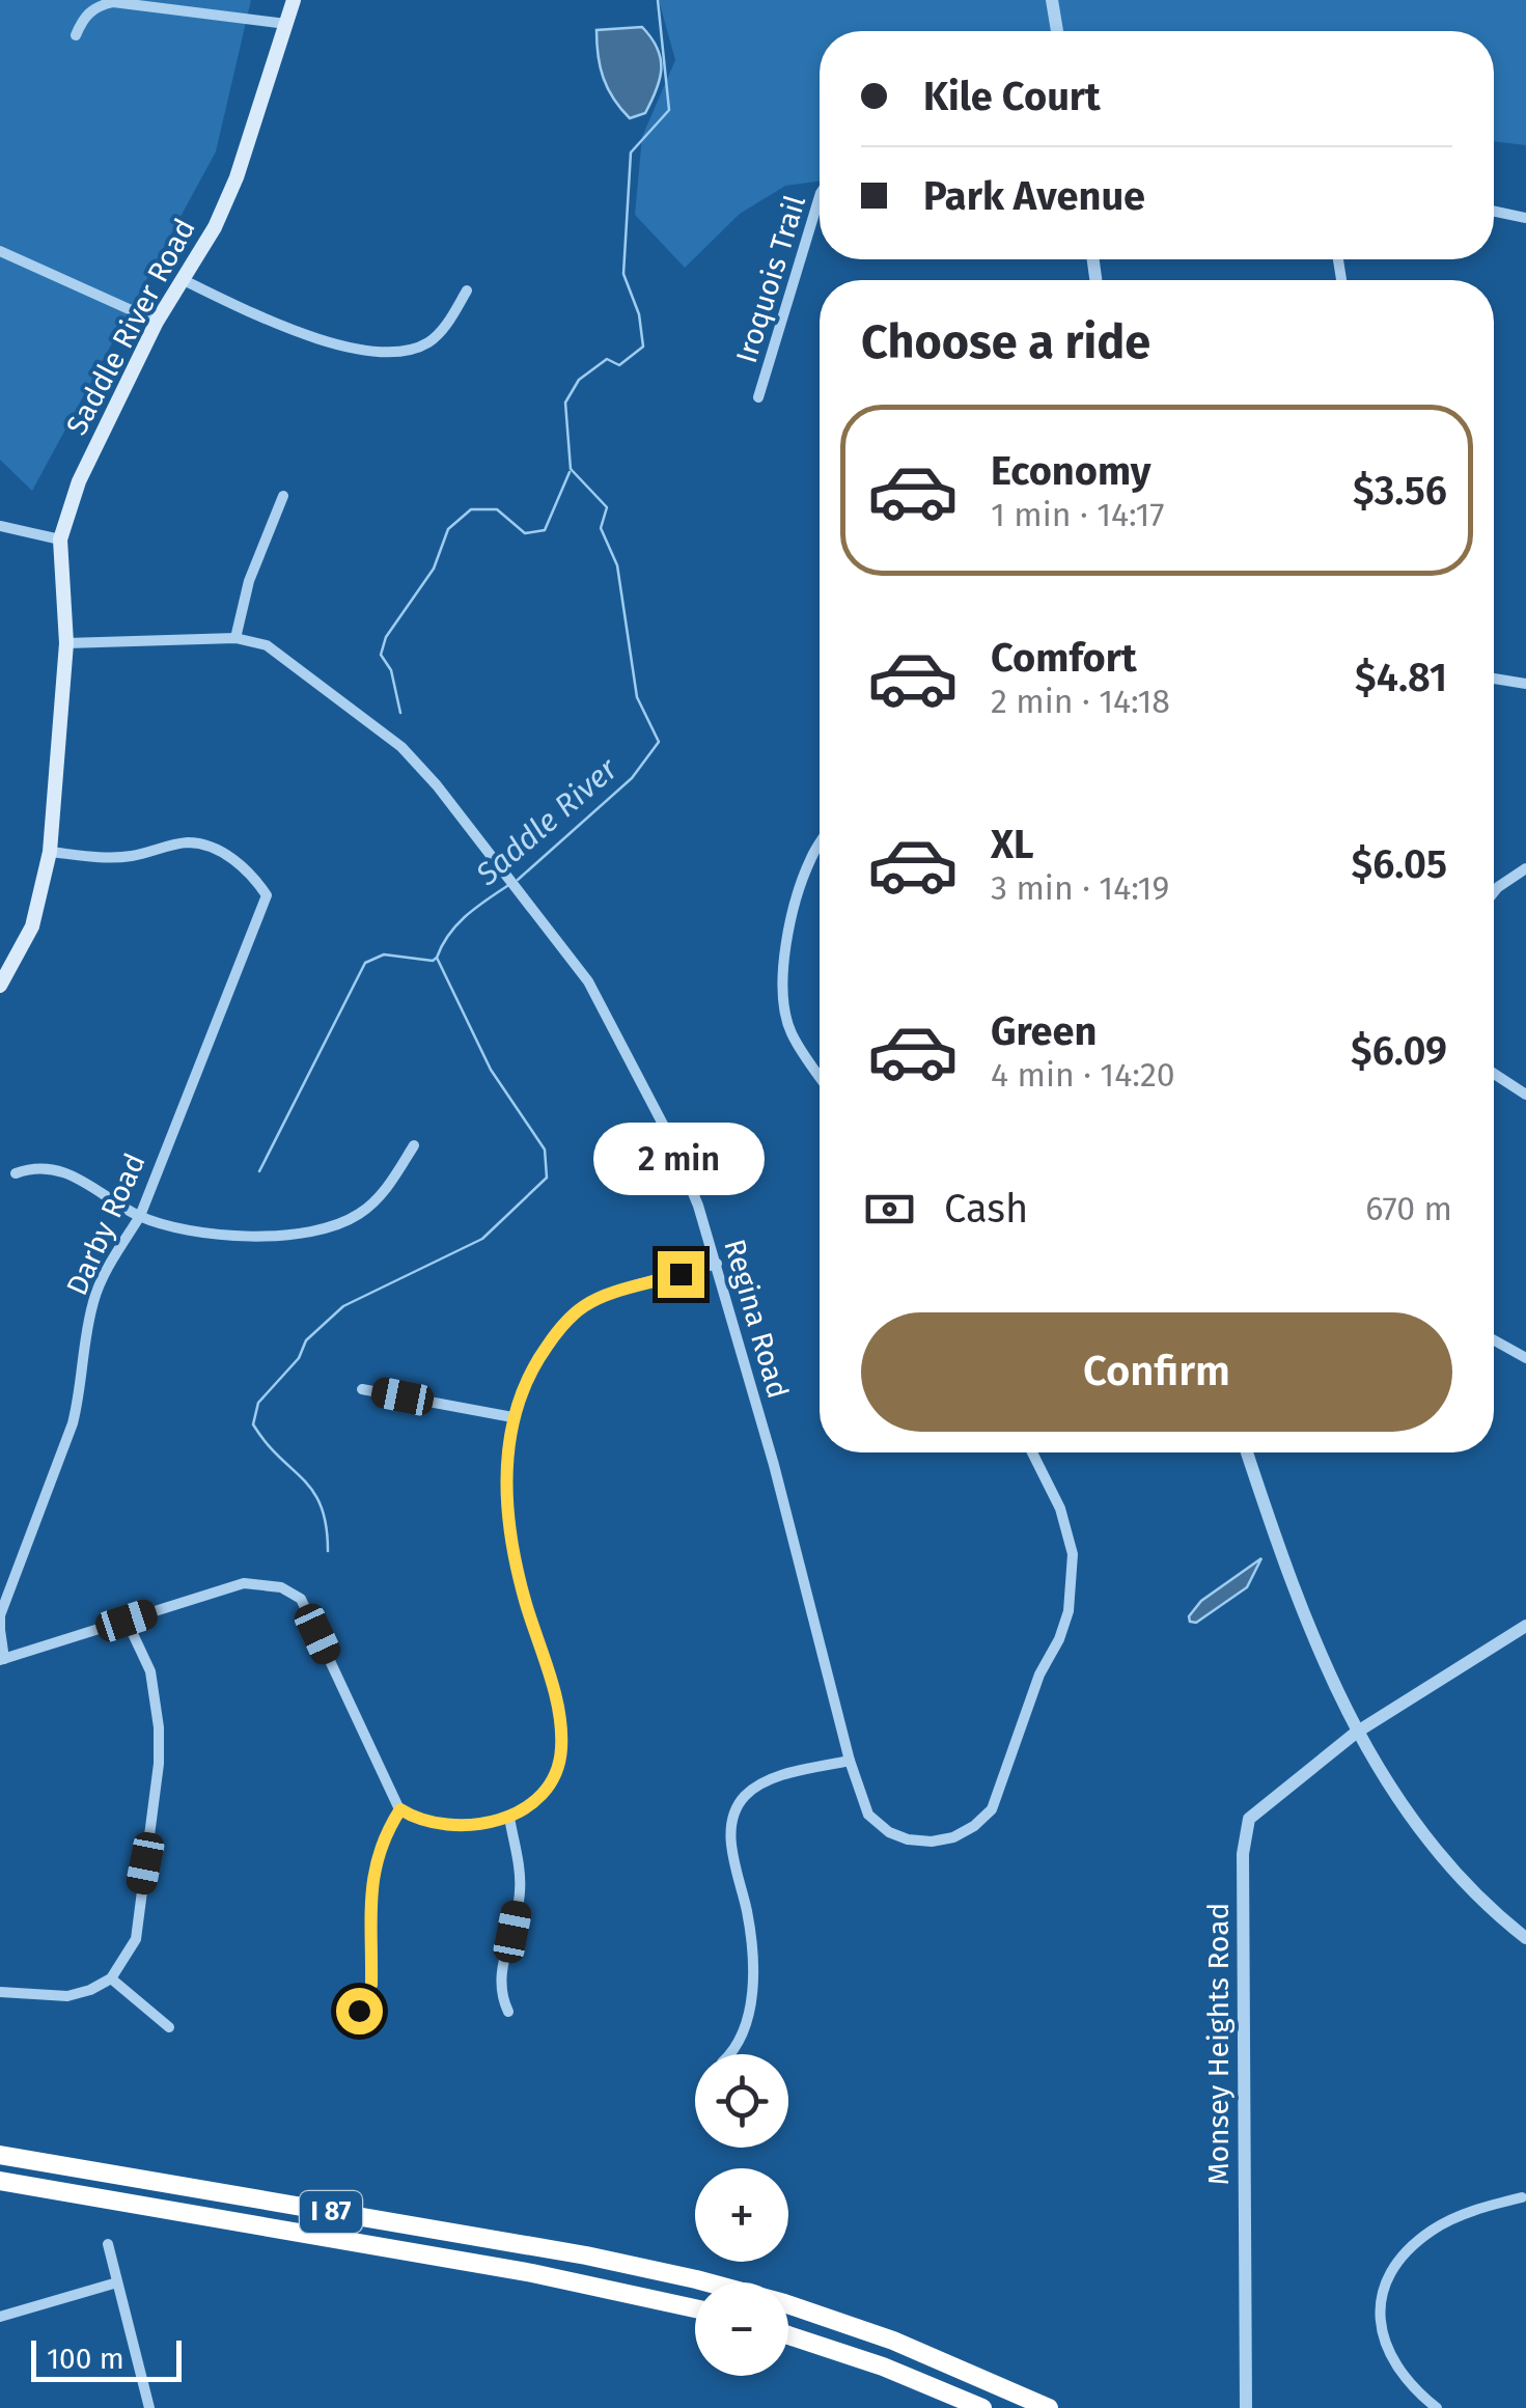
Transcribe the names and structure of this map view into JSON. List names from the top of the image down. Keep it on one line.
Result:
{"streets":{"highway":["I 87"],"main road":["Saddle River Road"],"street":["Iroquois Trail","Darby Road","Regina Road","Monsey Heights Road"]},"crossings":[["Saddle River Road","Darby Road"],["Saddle River Road","Regina Road"]],"water":["Saddle River"],"scale_bar":"100 m","page":{"banner":["Kile Court","Park Avenue"],"heading":"Choose a ride","list":[{"name":"Economy","note":"1 min · 14:17","value":"$3.56"},{"name":"Comfort","note":"2 min · 14:18","value":"$4.81"},{"name":"XL","note":"3 min · 14:19","value":"$6.05"},{"name":"Green","note":"4 min · 14:20","value":"$6.09"}],"bubble":"2 min","pay":["Cash","670 m"],"buttons":"Confirm","map_buttons":["+","−"],"scale":"100 m"}}
